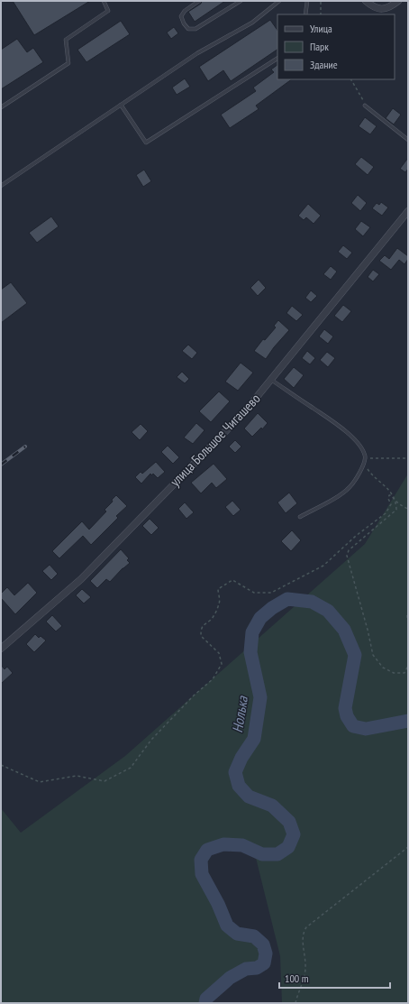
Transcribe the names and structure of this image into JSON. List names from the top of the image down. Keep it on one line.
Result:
{"streets":{"street":["улица Большое Чигашево"]},"water":["Нолька"],"legend":["Улица","Парк","Здание"],"scale_bar":"100 m"}
